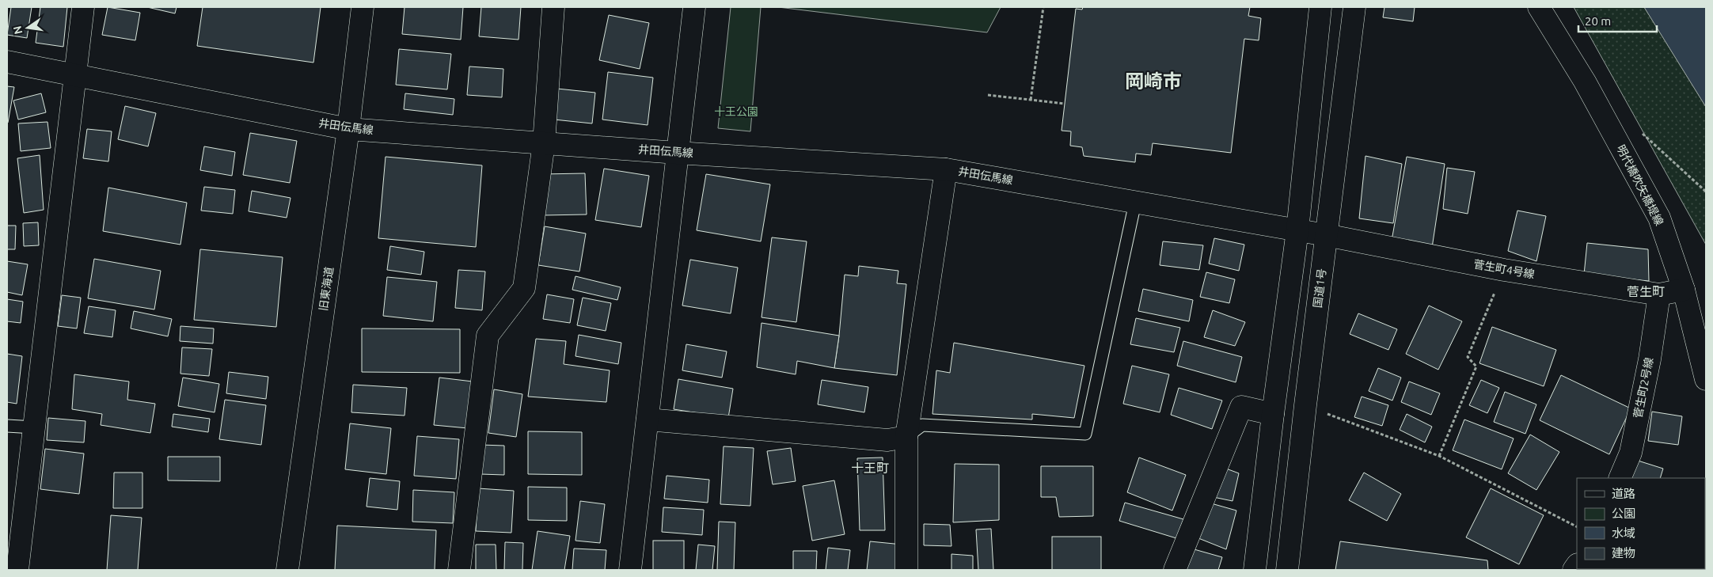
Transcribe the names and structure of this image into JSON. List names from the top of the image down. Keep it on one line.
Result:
{"streets":{"main road":["井田伝馬線","明代橋吹矢橋堤線","菅生町4号線","国道1号","旧東海道","菅生町2号線"]},"crossings":[["井田伝馬線","菅生町4号線"],["井田伝馬線","国道1号"],["井田伝馬線","旧東海道"],["明代橋吹矢橋堤線","菅生町4号線"],["菅生町4号線","国道1号"],["菅生町4号線","菅生町2号線"]],"districts":["岡崎市","菅生町","十王町"],"parks":["十王公園"],"legend":["道路","公園","水域","建物"],"scale_bar":"20 m","north":"left"}
